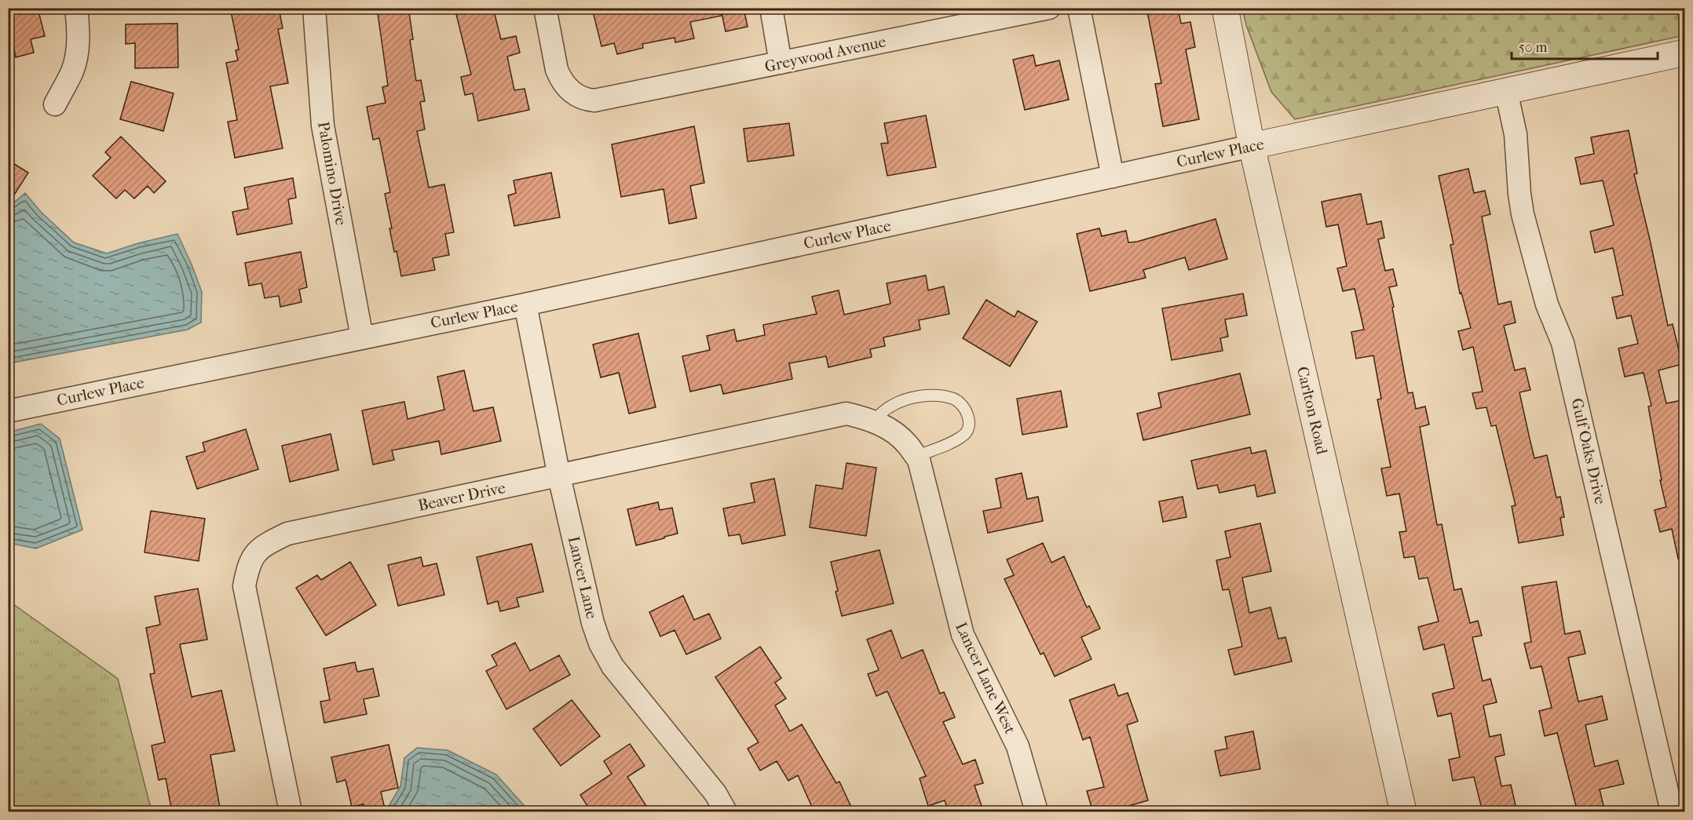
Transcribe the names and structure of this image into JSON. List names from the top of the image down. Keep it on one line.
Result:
{"streets":{"street":["Greywood Avenue","Curlew Place","Palomino Drive","Carlton Road","Gulf Oaks Drive","Beaver Drive","Lancer Lane","Lancer Lane West"]},"crossings":[["Curlew Place","Palomino Drive"],["Curlew Place","Carlton Road"],["Curlew Place","Gulf Oaks Drive"],["Curlew Place","Lancer Lane"],["Beaver Drive","Lancer Lane"],["Beaver Drive","Lancer Lane West"]],"scale_bar":"50 m"}
